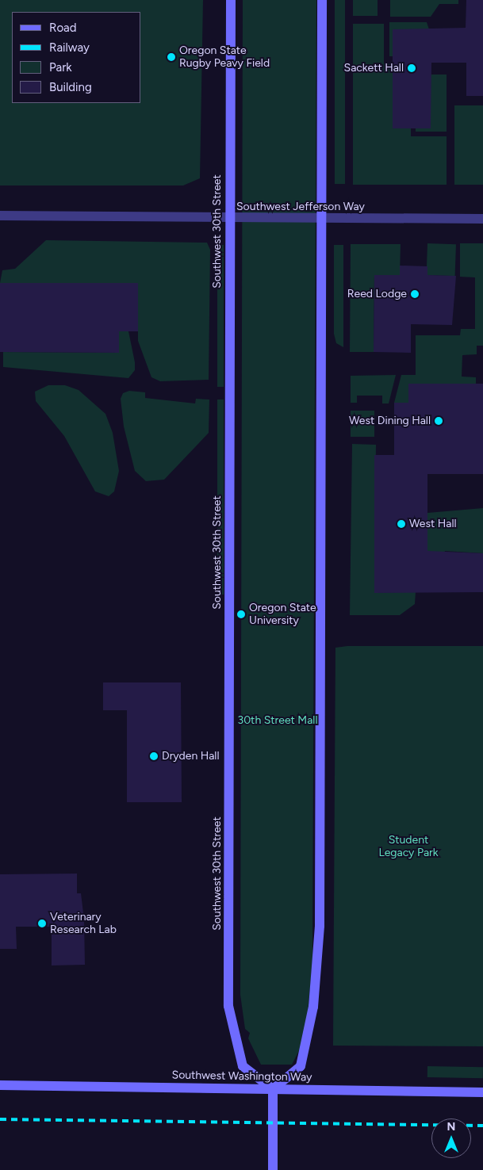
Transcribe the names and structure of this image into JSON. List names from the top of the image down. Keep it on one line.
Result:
{"streets":{"street":["Southwest Jefferson Way","Southwest 30th Street","Southwest Washington Way"]},"crossings":[["Southwest Jefferson Way","Southwest 30th Street"],["Southwest 30th Street","Southwest Washington Way"]],"parks":["30th Street Mall","Student Legacy Park"],"places":["Oregon State Rugby Peavy Field","Sackett Hall","Reed Lodge","West Dining Hall","West Hall","Oregon State University","Dryden Hall","Veterinary Research Lab"],"legend":["Road","Railway","Park","Building"],"north":"top"}
